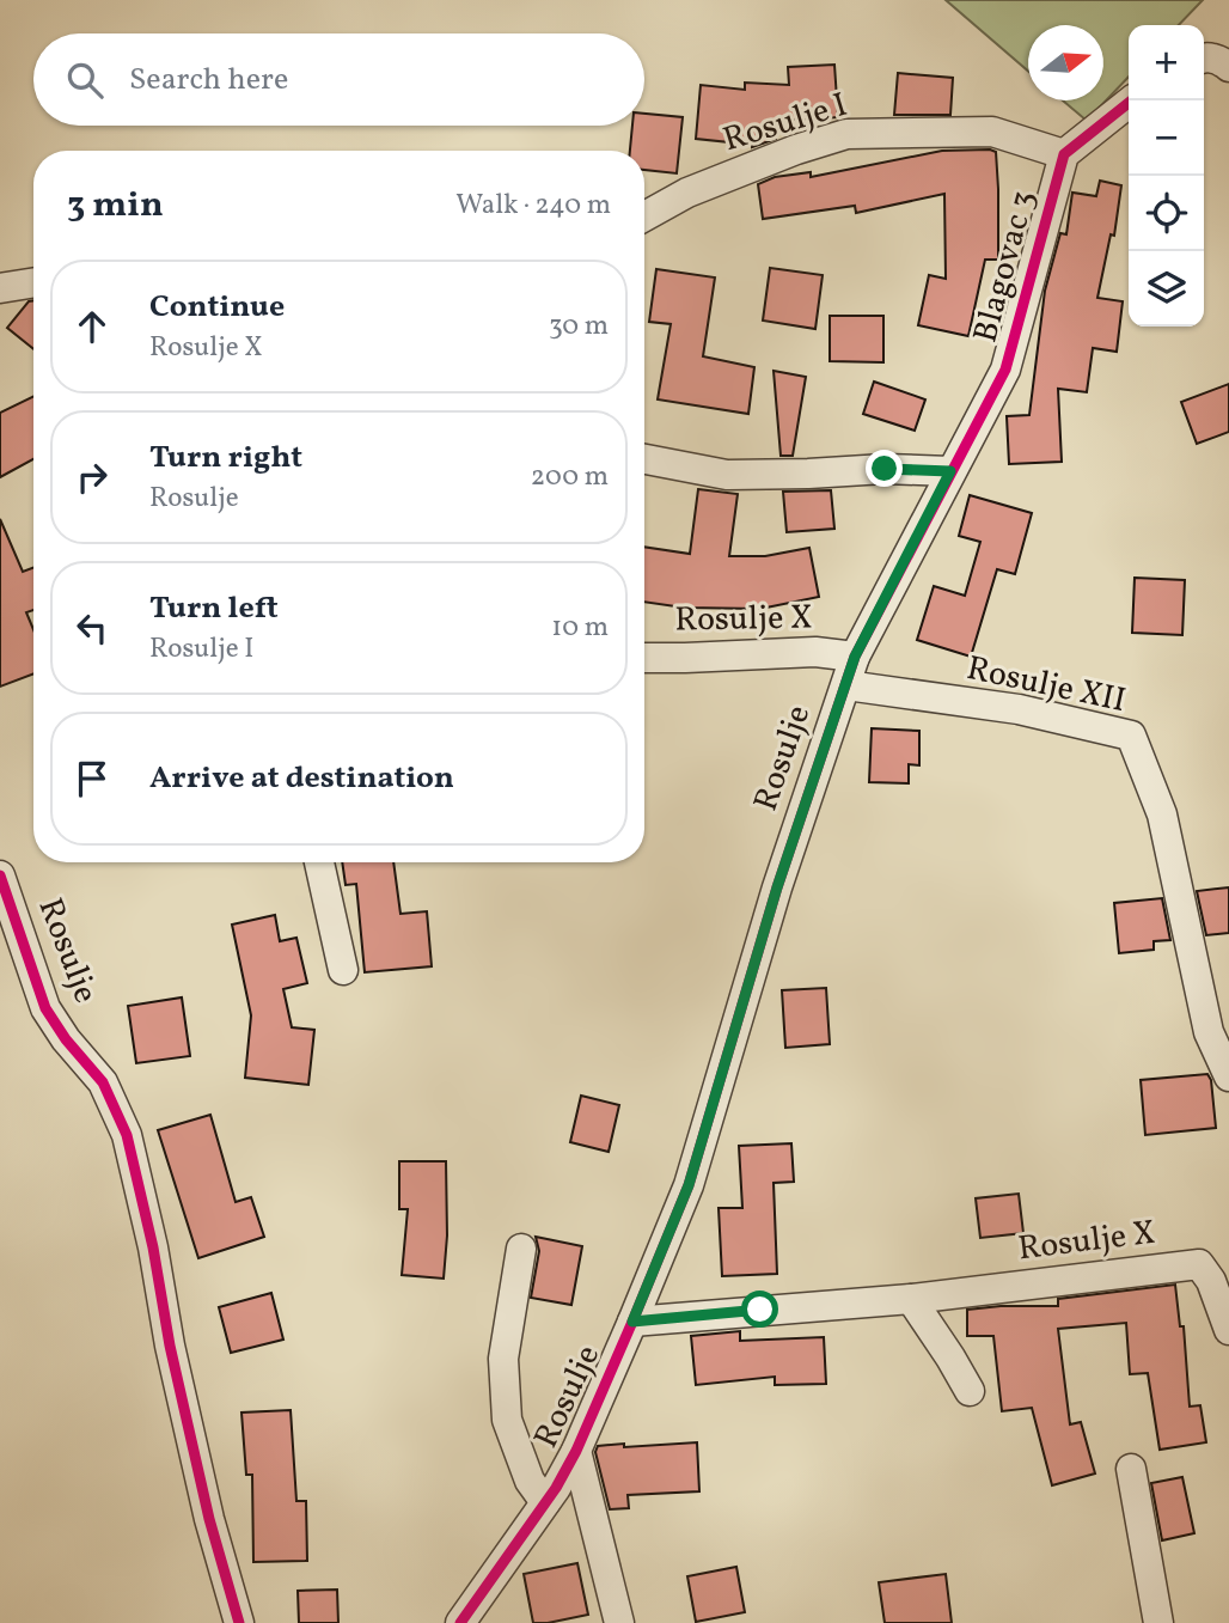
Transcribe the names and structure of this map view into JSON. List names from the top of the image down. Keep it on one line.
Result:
{"streets":{"street":["Rosulje I","Blagovac 3","Rosulje X","Rosulje XII","Rosulje"]},"crossings":[["Rosulje I","Blagovac 3"],["Blagovac 3","Rosulje"],["Rosulje X","Rosulje"],["Rosulje XII","Rosulje"]],"north":"right","page":{"map_buttons":["+","−"],"search":"Search here","heading":["3 min","Walk · 240 m"],"list":[["Continue","Rosulje X","30 m"],["Turn right","Rosulje","200 m"],["Turn left","Rosulje I","10 m"],"Arrive at destination"]}}
